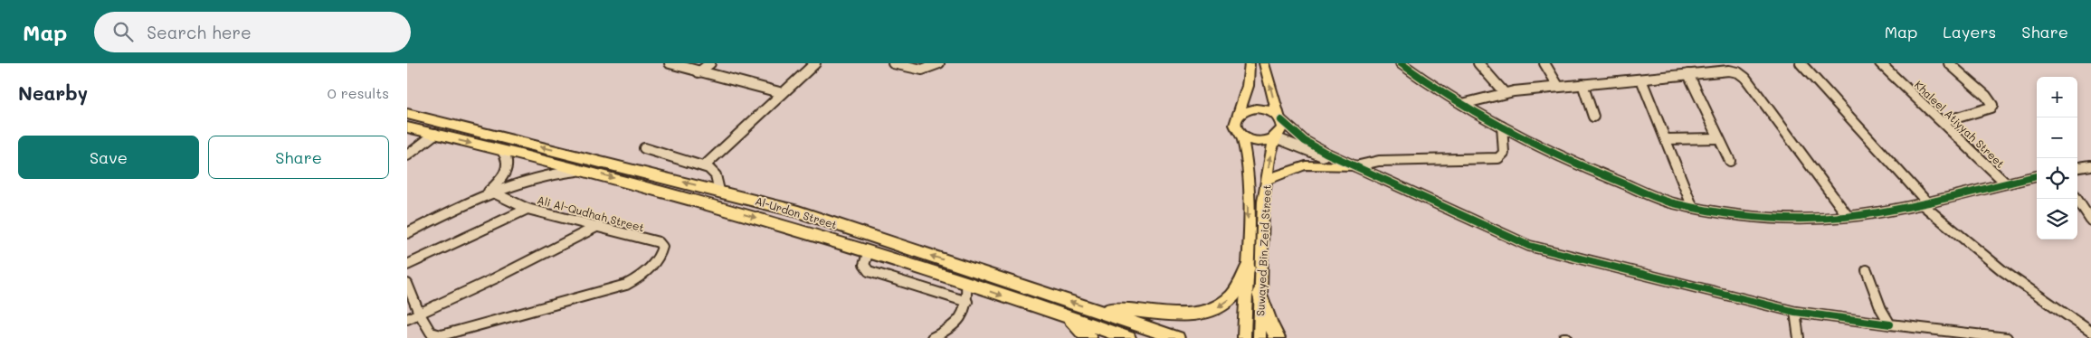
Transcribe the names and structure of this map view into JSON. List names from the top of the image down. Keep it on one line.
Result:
{"streets":{"highway":["Al-Urdon Street"],"main road":["Suwayed Bin Zeid Street"],"street":["Khaleel Atiyyah Street","Ali Al-Qudhah Street"]},"page":{"header":"Map","search":"Search here","nav":["Map","Layers","Share"],"heading":["Nearby","0 results"],"map_buttons":["+","−"],"buttons":["Save","Share"]}}
